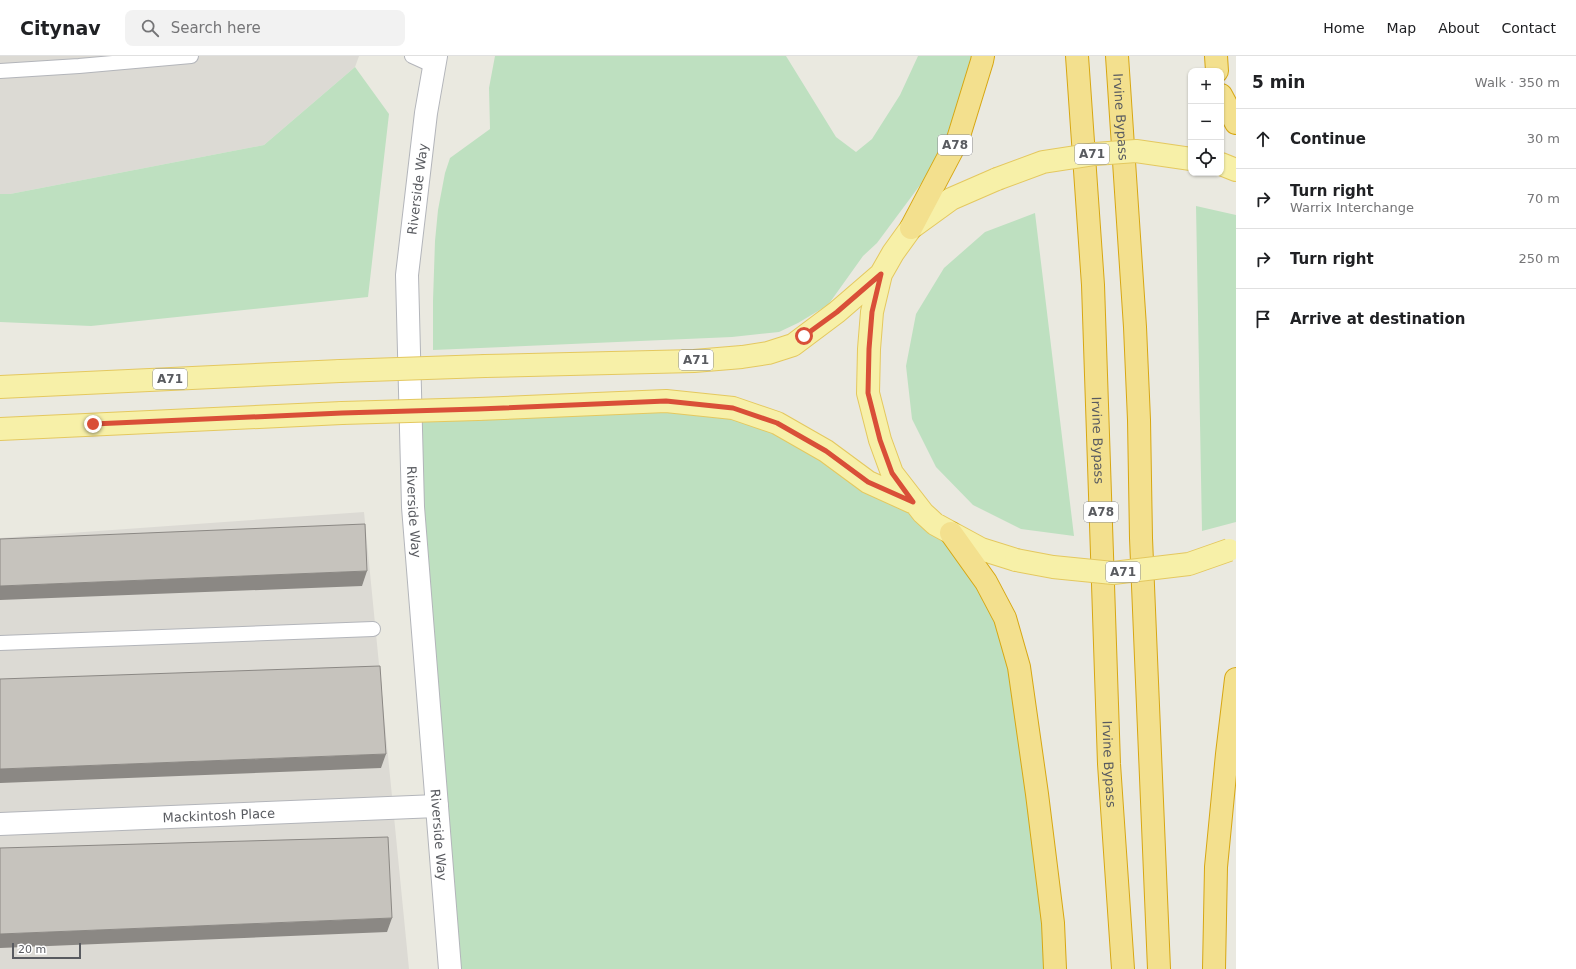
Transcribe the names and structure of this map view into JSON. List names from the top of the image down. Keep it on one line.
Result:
{"streets":{"highway":["Irvine Bypass","A78"],"main road":["A71"],"street":["Riverside Way","Mackintosh Place"]},"crossings":[["A78","A71"],["Riverside Way","Mackintosh Place"]],"scale_bar":"20 m","page":{"header":"Citynav","search":"Search here","nav":["Home","Map","About","Contact"],"heading":["5 min","Walk · 350 m"],"map_buttons":["+","−"],"list":[["Continue","30 m"],["Turn right","Warrix Interchange","70 m"],["Turn right","250 m"],"Arrive at destination"],"scale":"20 m"}}
